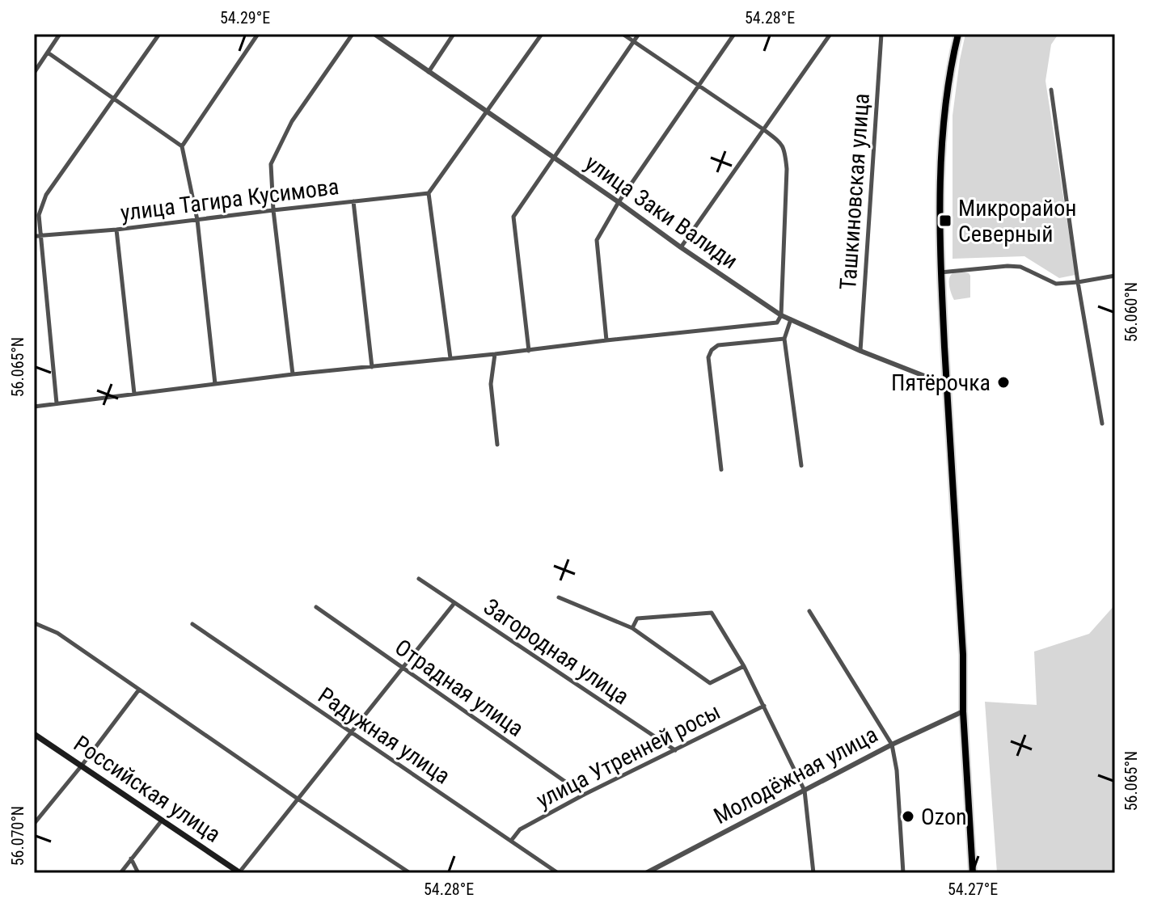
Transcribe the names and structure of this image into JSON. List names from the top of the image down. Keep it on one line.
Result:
{"streets":{"main road":["Российская улица"],"street":["Ташкиновская улица","улица Тагира Кусимова","улица Заки Валиди","Загородная улица","Отрадная улица","Радужная улица","улица Утренней росы","Молодёжная улица"]},"crossings":[["Ташкиновская улица","улица Заки Валиди"],["Загородная улица","улица Утренней росы"],["Отрадная улица","улица Утренней росы"],["Радужная улица","улица Утренней росы"]],"places":{"transit":["Микрорайон Северный"],"other":["Пятёрочка","Ozon"]},"coordinates":["54.29°E","54.28°E","56.060°N","56.065°N","56.070°N","54.27°E"]}
